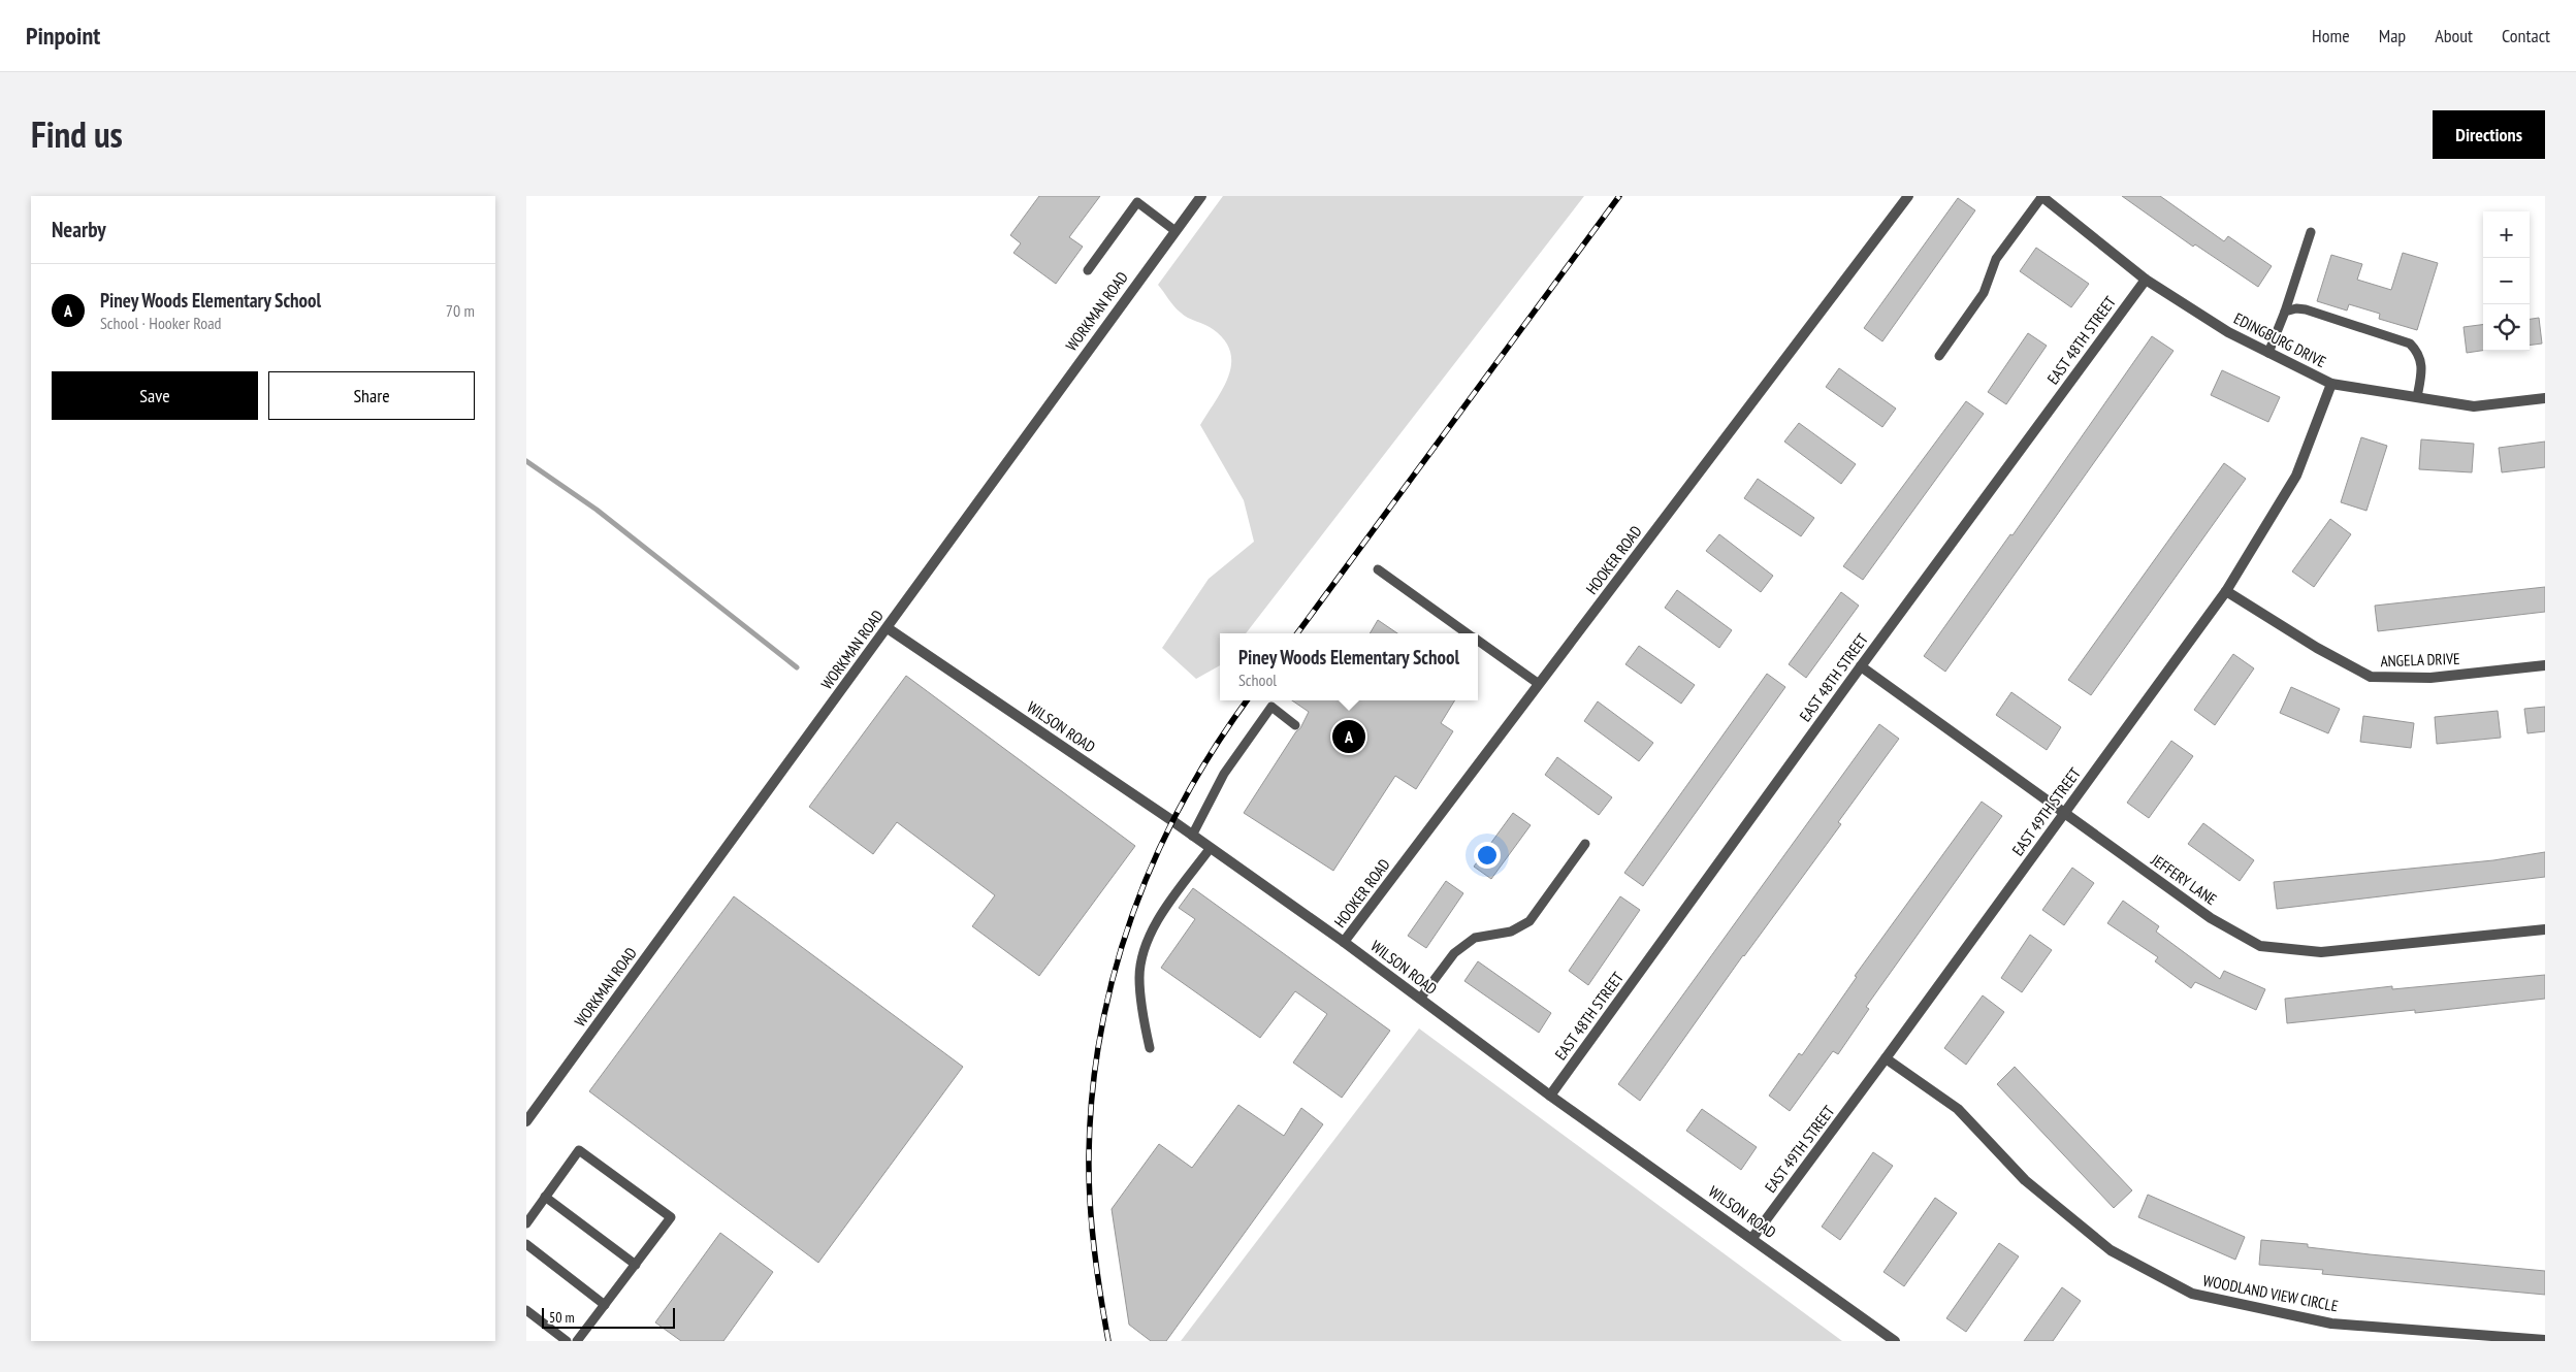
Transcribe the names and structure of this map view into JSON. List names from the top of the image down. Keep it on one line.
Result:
{"streets":{"street":["WORKMAN ROAD","EAST 48TH STREET","EDINGBURG DRIVE","HOOKER ROAD","ANGELA DRIVE","WILSON ROAD","EAST 49TH STREET","JEFFERY LANE","WOODLAND VIEW CIRCLE"]},"crossings":[["WORKMAN ROAD","WILSON ROAD"],["EAST 48TH STREET","EDINGBURG DRIVE"],["EAST 48TH STREET","WILSON ROAD"],["EAST 48TH STREET","JEFFERY LANE"],["EDINGBURG DRIVE","EAST 49TH STREET"],["HOOKER ROAD","WILSON ROAD"],["ANGELA DRIVE","EAST 49TH STREET"],["WILSON ROAD","EAST 49TH STREET"],["EAST 49TH STREET","JEFFERY LANE"],["EAST 49TH STREET","WOODLAND VIEW CIRCLE"]],"scale_bar":"50 m","page":{"header":"Pinpoint","nav":["Home","Map","About","Contact"],"title":"Find us","buttons":["Directions",["Save","Share"]],"heading":"Nearby","map_buttons":["+","−"],"list":[{"mark":"A","name":"Piney Woods Elementary School","note":"School · Hooker Road","value":"70 m"}],"popup":["Piney Woods Elementary School","School"],"pins":"A","scale":"50 m"}}
